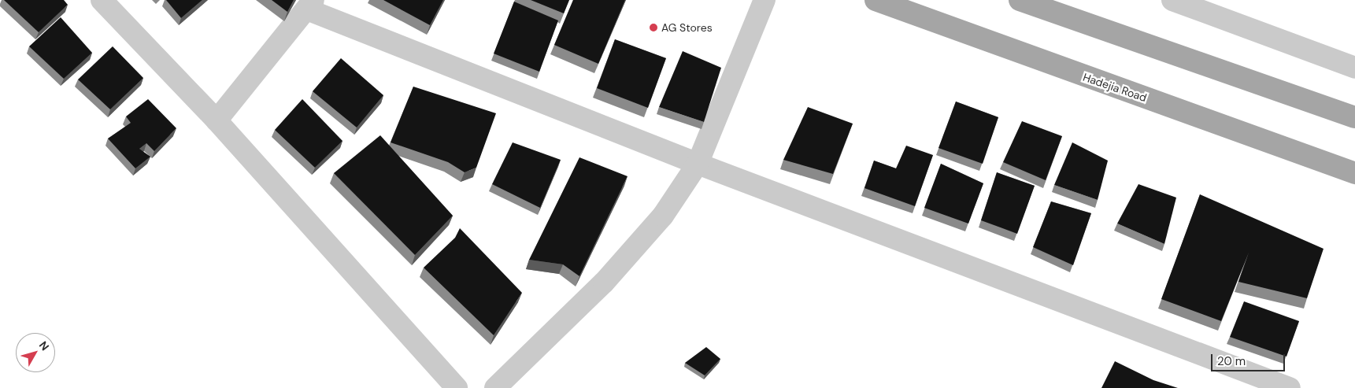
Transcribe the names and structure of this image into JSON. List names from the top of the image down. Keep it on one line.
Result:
{"streets":{"main road":["Hadejia Road"]},"places":["AG Stores"],"scale_bar":"20 m","north":"top right"}
